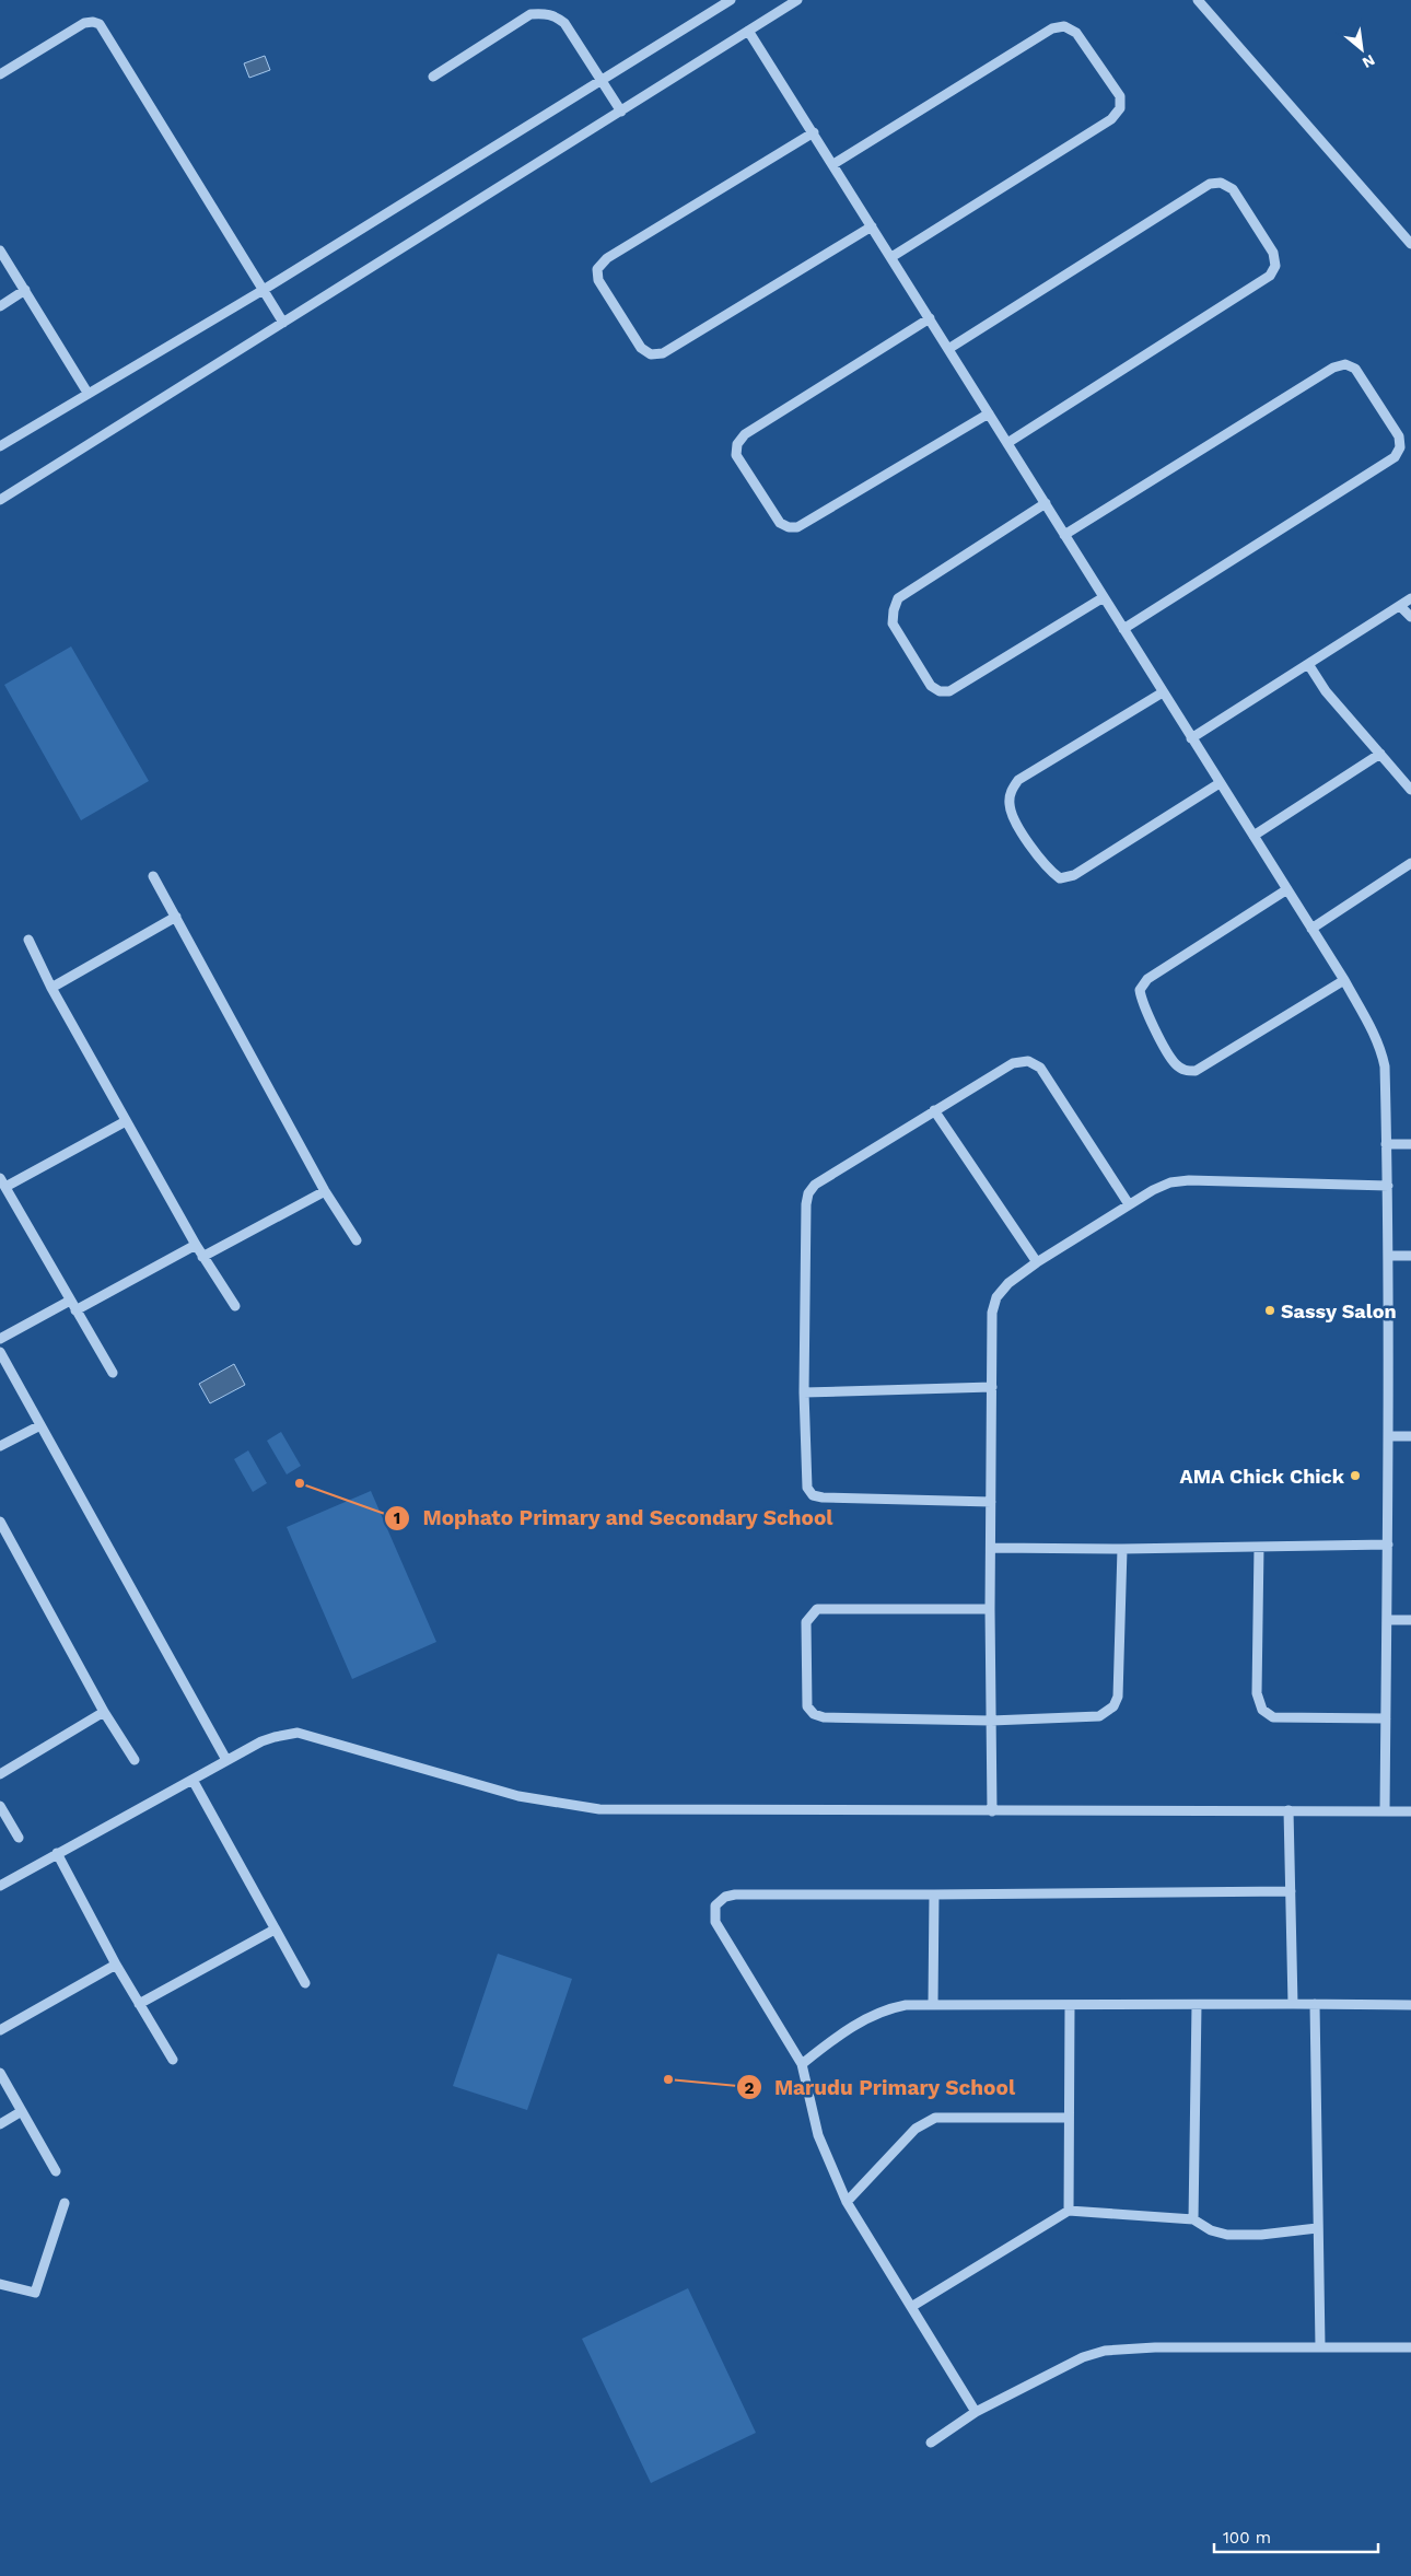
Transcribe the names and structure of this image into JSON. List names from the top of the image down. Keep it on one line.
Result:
{"places":["Sassy Salon","AMA Chick Chick","Mophato Primary and Secondary School","Marudu Primary School"],"scale_bar":"100 m","north":"bottom right"}
